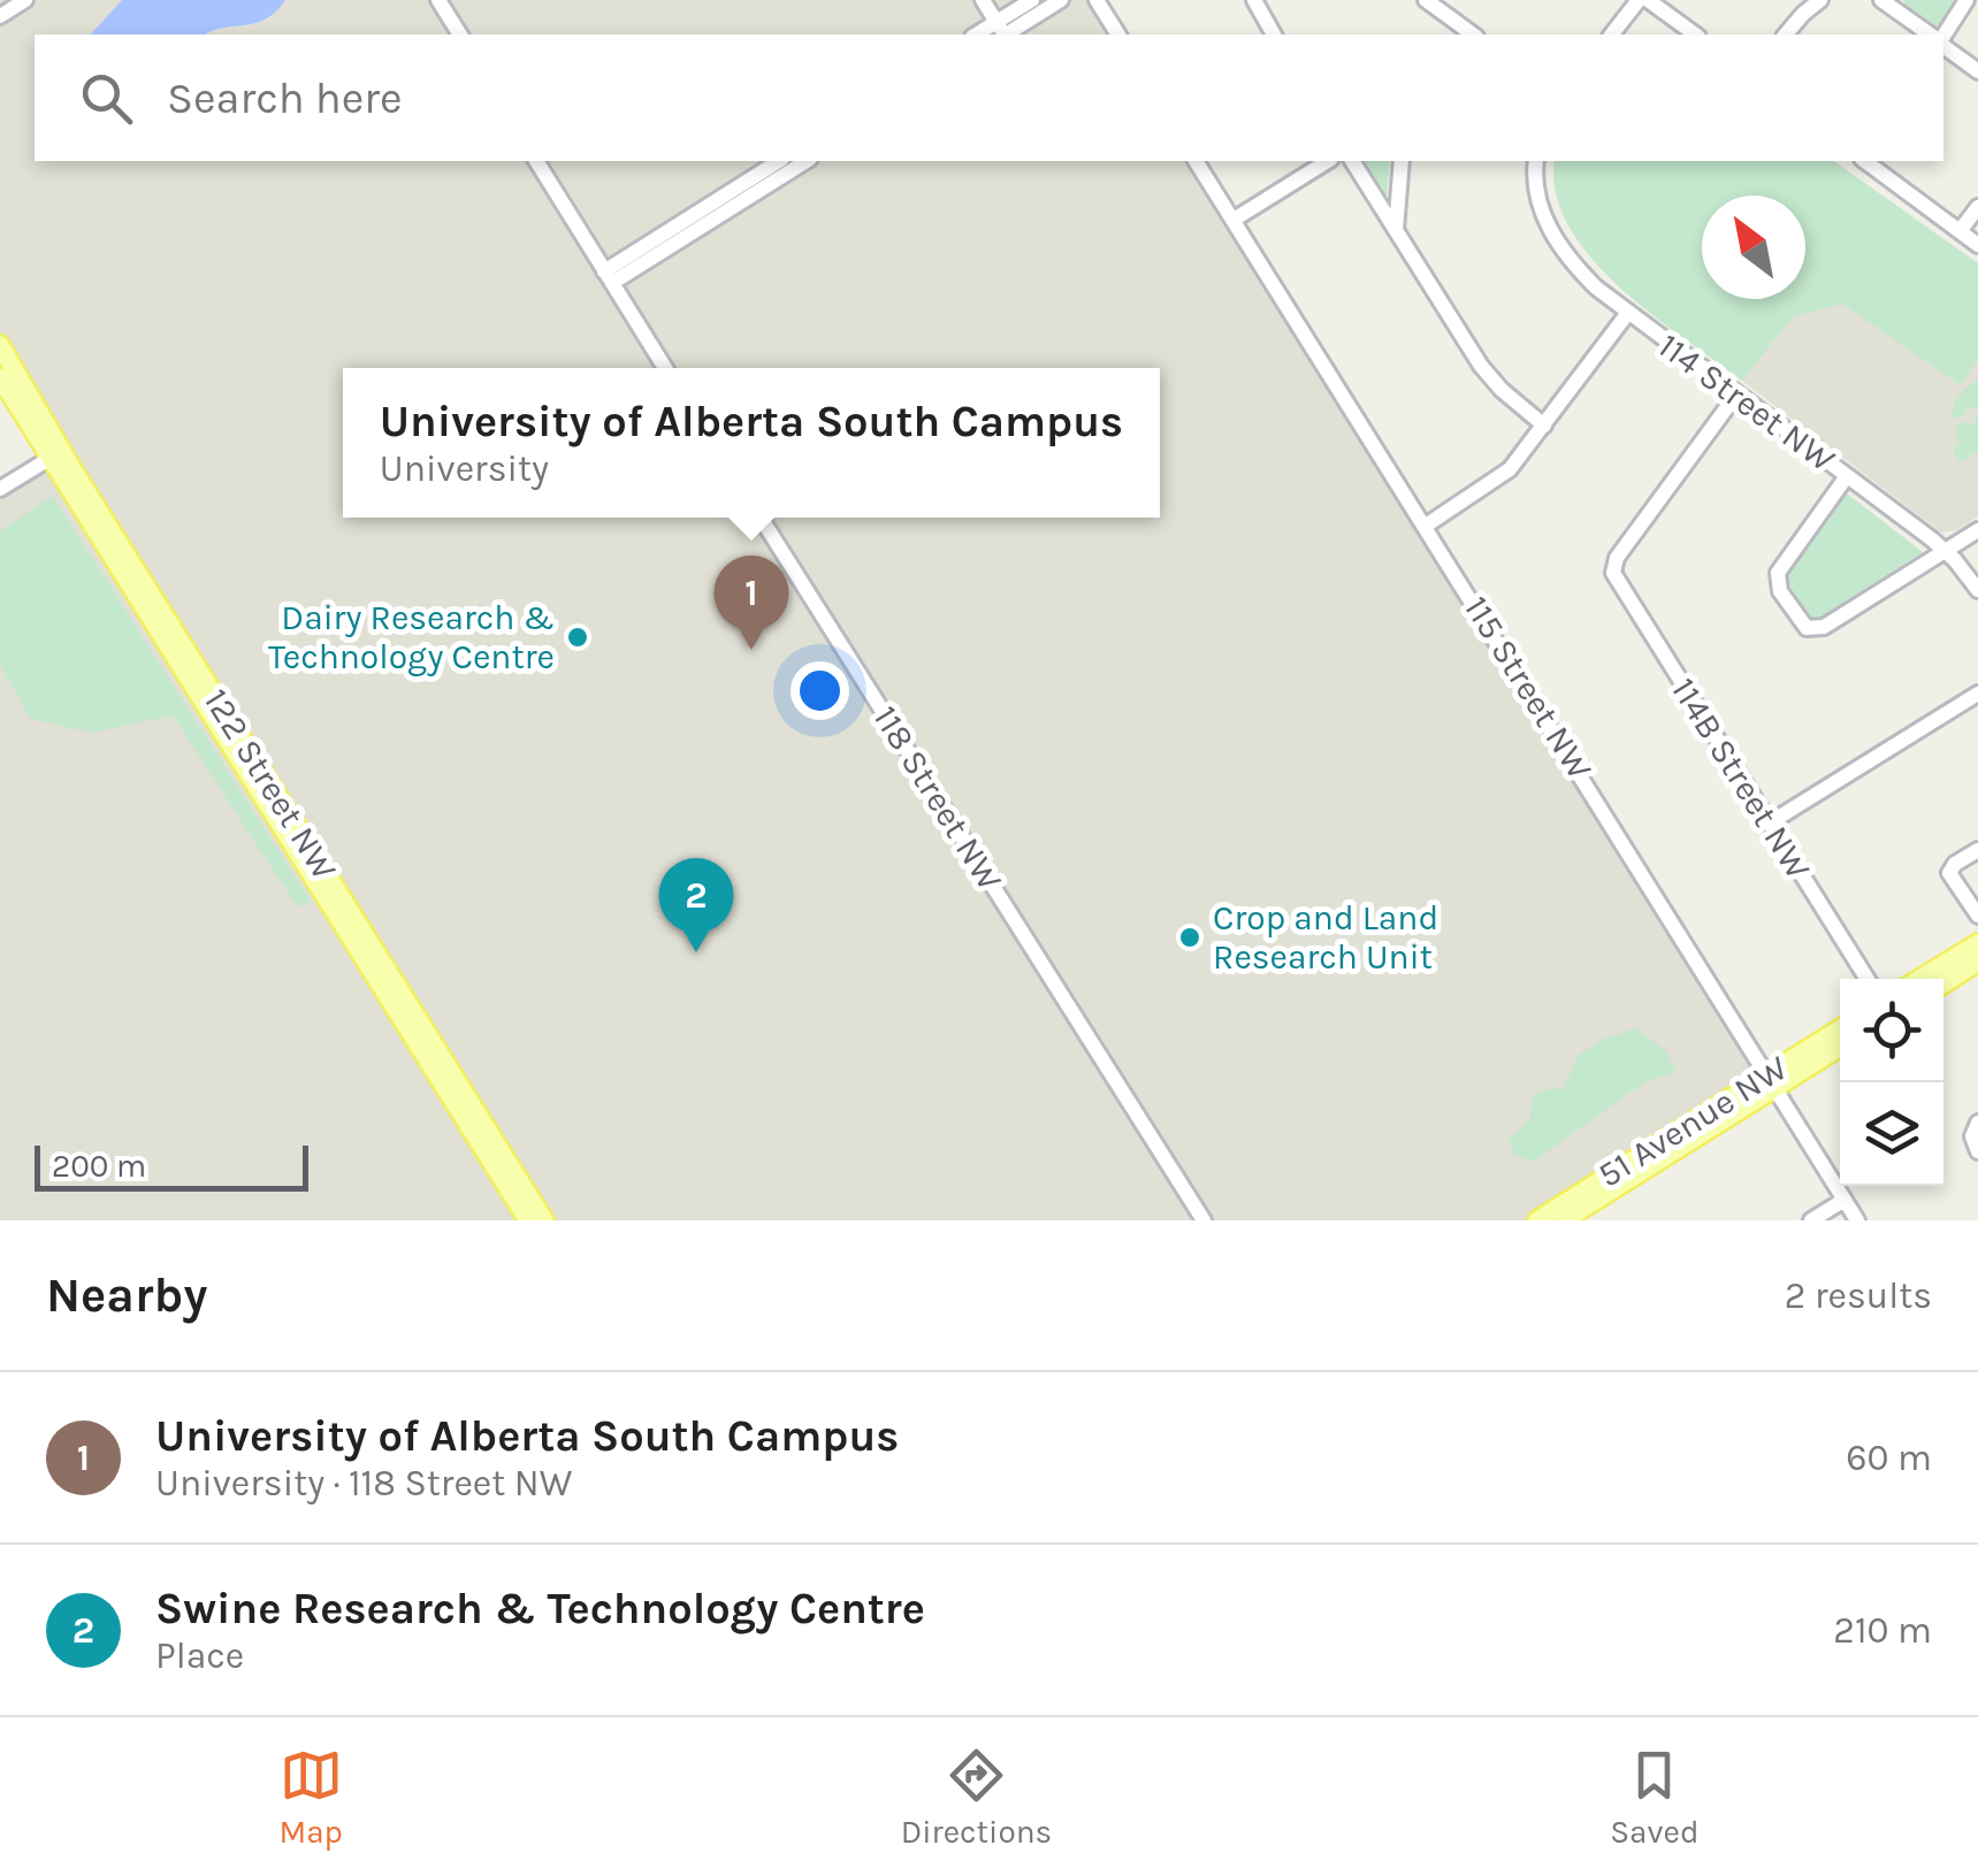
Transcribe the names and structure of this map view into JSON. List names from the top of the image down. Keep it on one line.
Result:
{"streets":{"main road":["122 Street NW","51 Avenue NW"],"street":["114 Street NW","115 Street NW","114B Street NW","118 Street NW"]},"crossings":[["114 Street NW","114B Street NW"],["115 Street NW","51 Avenue NW"]],"places":["Dairy Research & Technology Centre","Crop and Land Research Unit"],"scale_bar":"200 m","north":"top left","page":{"search":"Search here","popup":["University of Alberta South Campus","University"],"pins":["1","2"],"scale":"200 m","heading":["Nearby","2 results"],"list":[{"mark":"1","name":"University of Alberta South Campus","note":"University · 118 Street NW","value":"60 m"},{"mark":"2","name":"Swine Research & Technology Centre","note":"Place","value":"210 m"}],"nav":["Map","Directions","Saved"]}}
